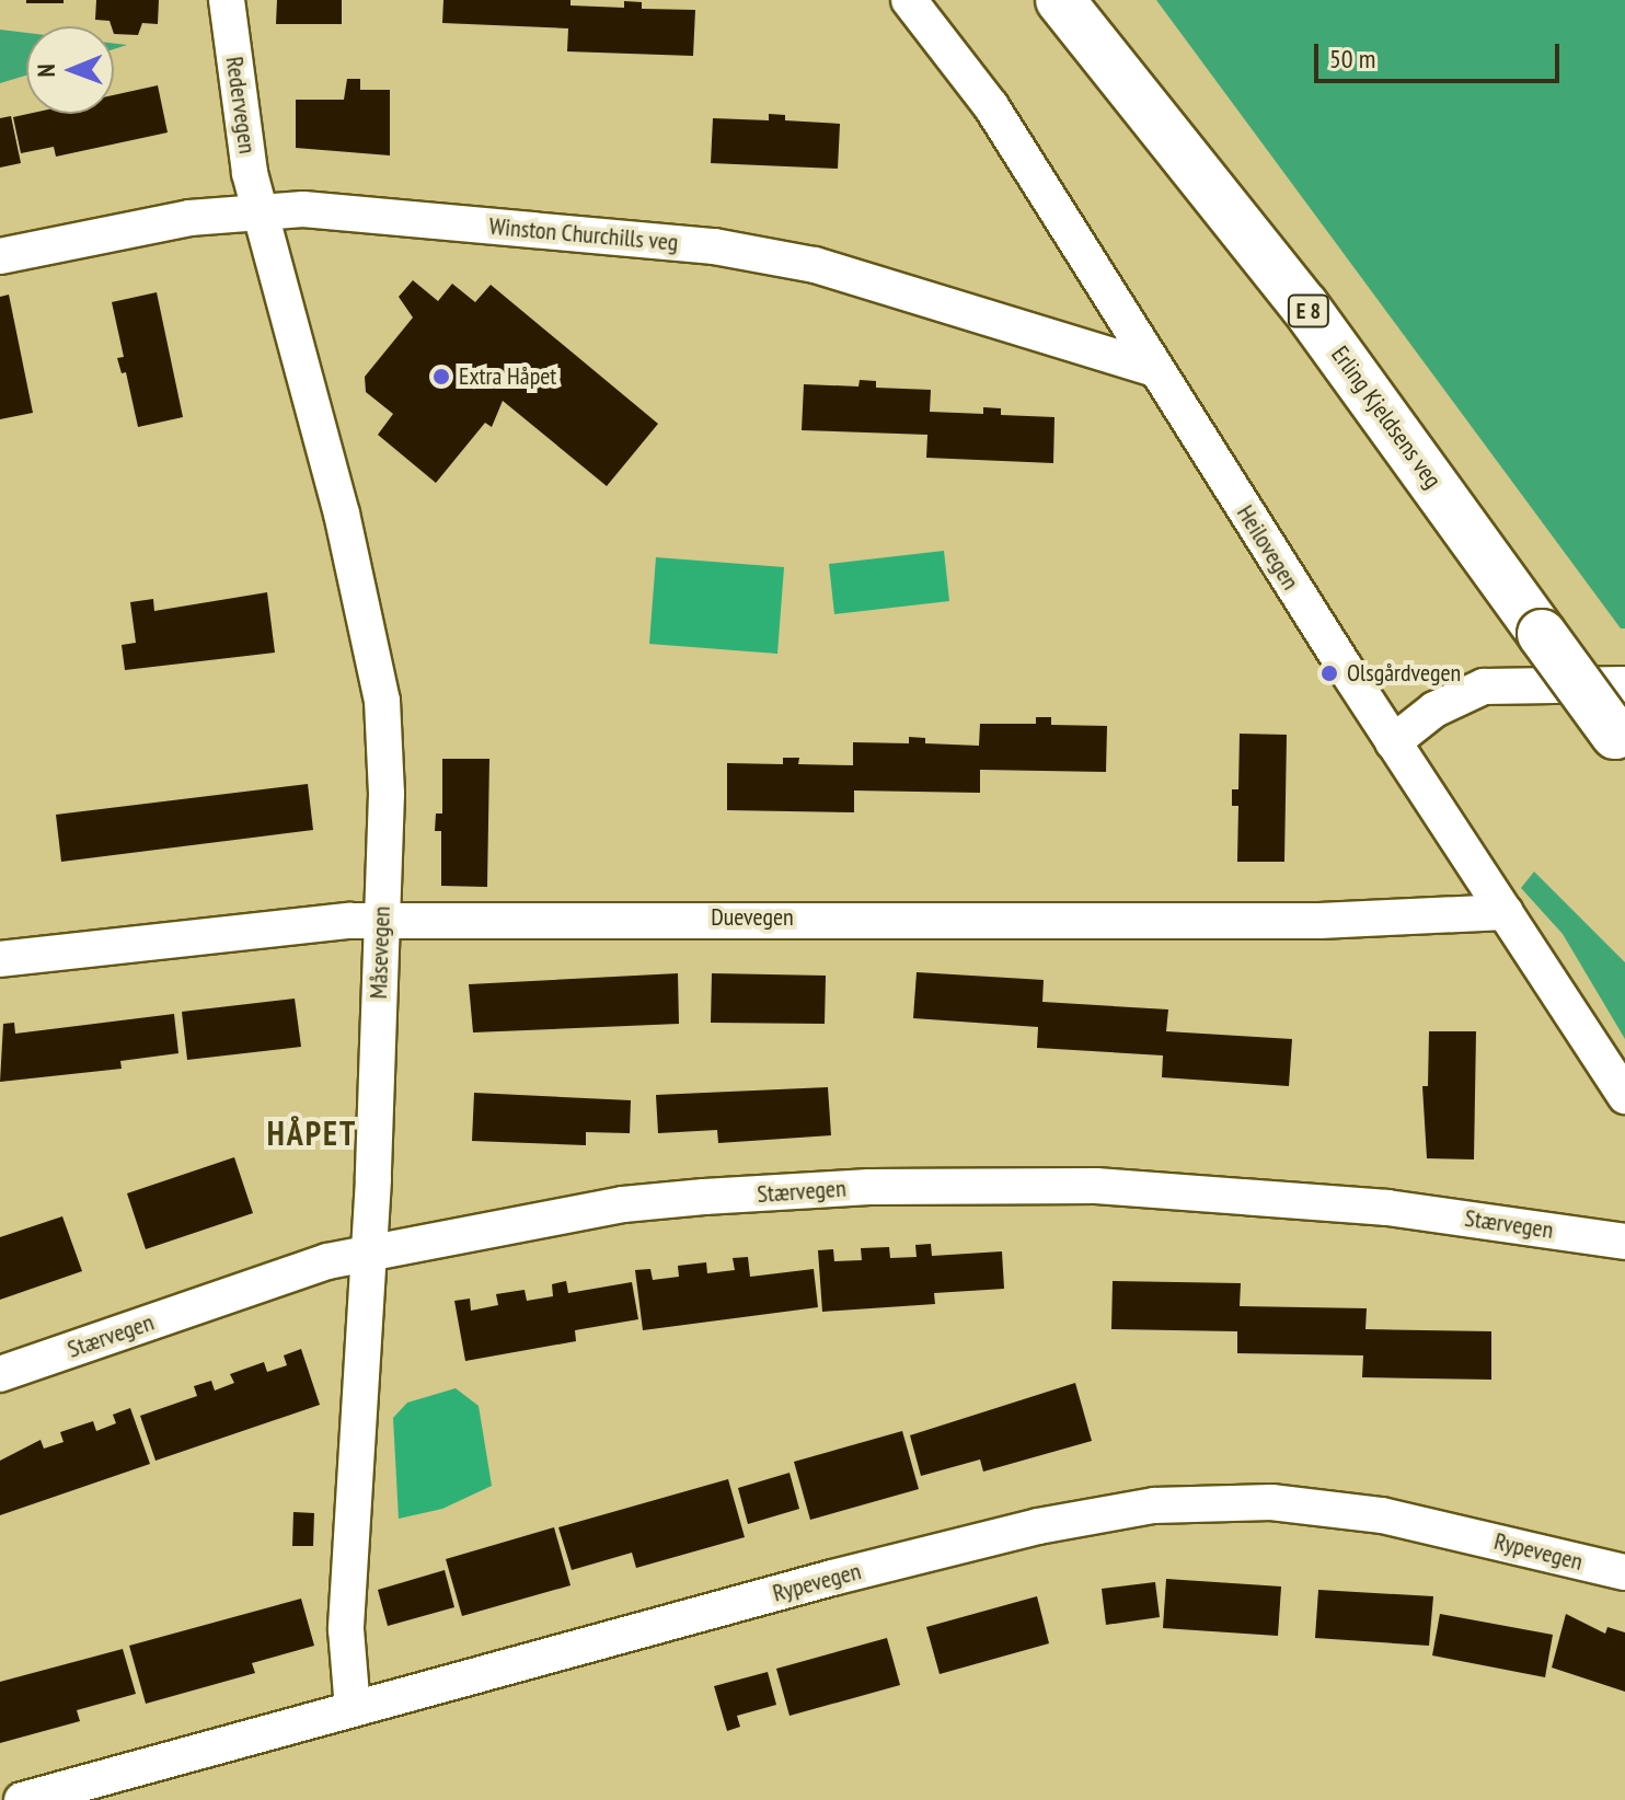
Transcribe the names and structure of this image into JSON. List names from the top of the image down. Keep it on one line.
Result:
{"streets":{"highway":["E 8","Erling Kjeldsens veg"],"street":["Redervegen","Winston Churchills veg","Heilovegen","Duevegen","Måsevegen","Stærvegen","Rypevegen"]},"crossings":[["Redervegen","Winston Churchills veg"],["Redervegen","Måsevegen"],["Winston Churchills veg","Heilovegen"],["Winston Churchills veg","Måsevegen"],["Heilovegen","Duevegen"],["Duevegen","Måsevegen"],["Måsevegen","Stærvegen"],["Måsevegen","Rypevegen"]],"districts":["HÅPET"],"places":["Extra Håpet","Olsgårdvegen"],"scale_bar":"50 m","north":"left"}
